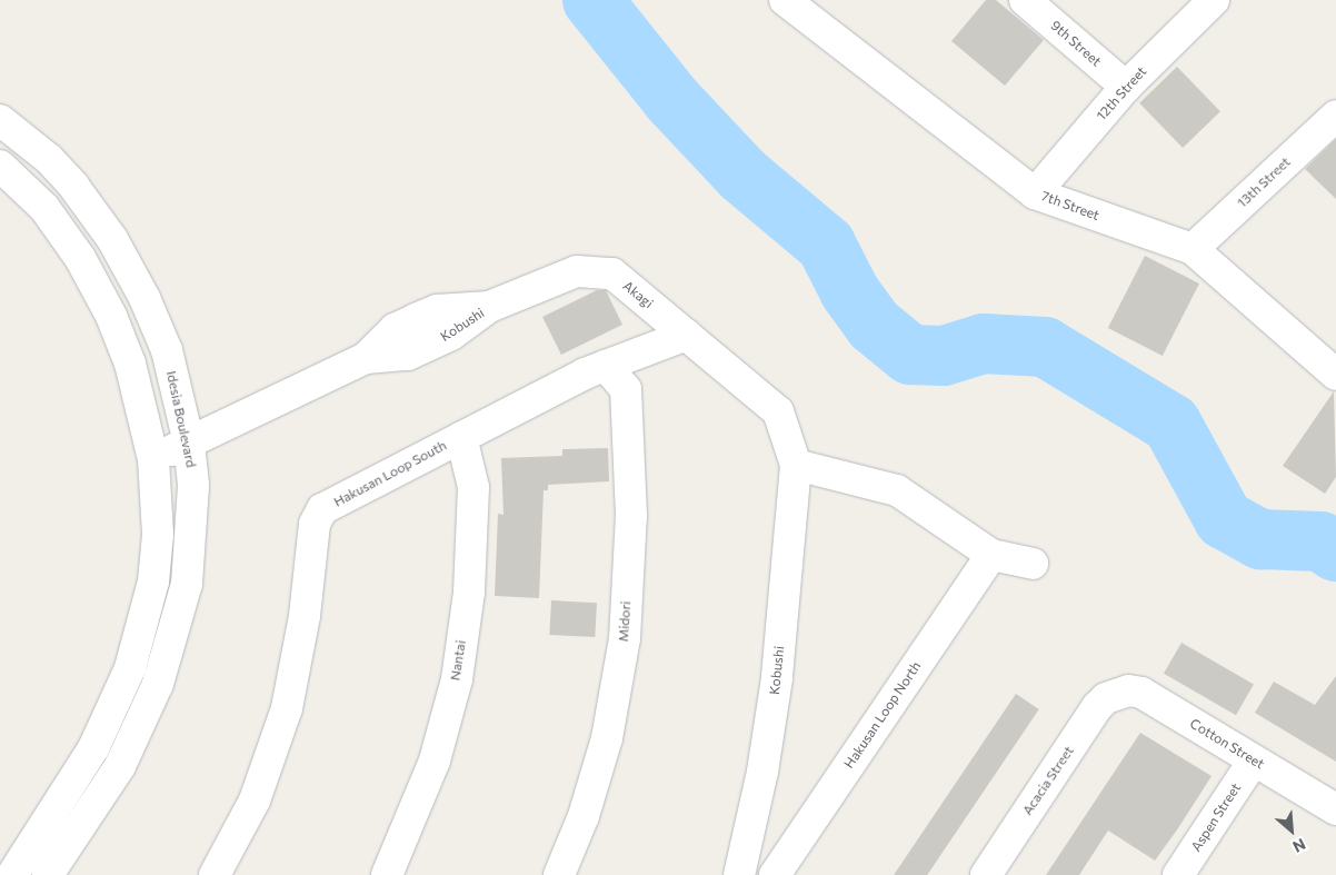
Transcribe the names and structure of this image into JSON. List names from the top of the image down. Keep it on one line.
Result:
{"streets":{"street":["9th Street","12th Street","13th Street","7th Street","Akagi","Kobushi","Idesia Boulevard","Hakusan Loop South","Midori","Nantai","Hakusan Loop North","Cotton Street","Acacia Street","Aspen Street"]},"crossings":[["9th Street","12th Street"],["12th Street","7th Street"],["13th Street","7th Street"],["Akagi","Kobushi"],["Akagi","Hakusan Loop South"],["Kobushi","Idesia Boulevard"],["Hakusan Loop South","Midori"],["Hakusan Loop South","Nantai"],["Cotton Street","Acacia Street"],["Cotton Street","Aspen Street"]],"north":"bottom right"}
